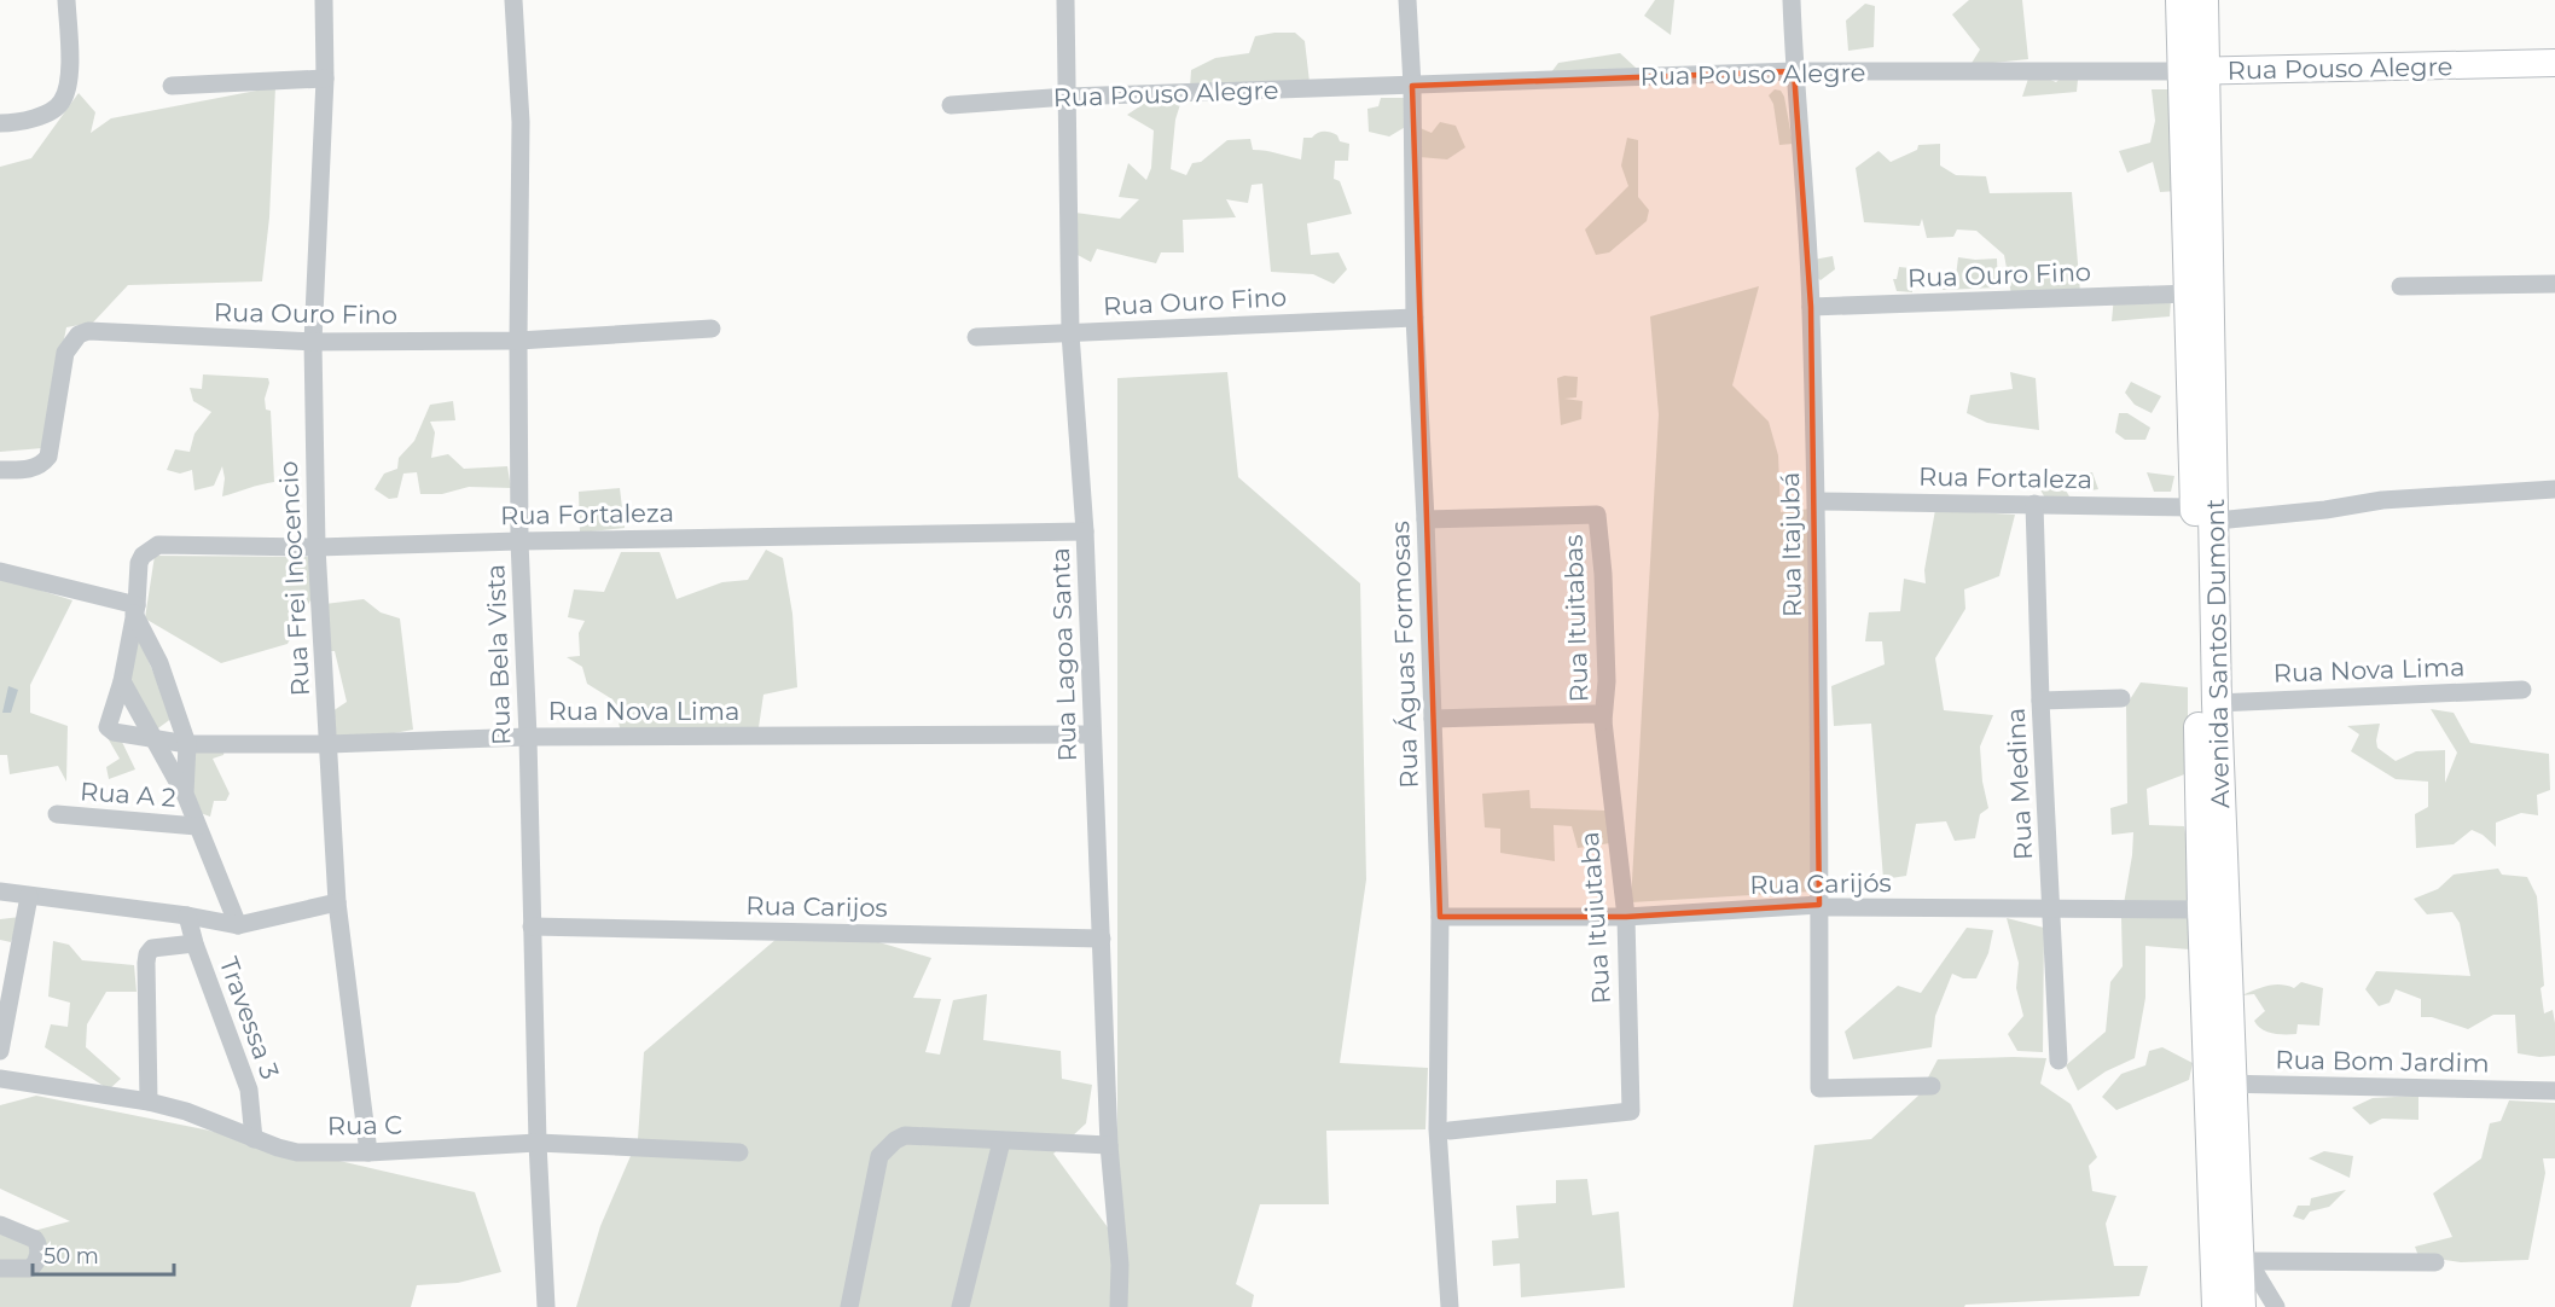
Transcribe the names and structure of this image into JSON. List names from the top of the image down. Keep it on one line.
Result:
{"streets":{"main road":["Rua Pouso Alegre","Avenida Santos Dumont"],"street":["Rua Ouro Fino","Rua Fortaleza","Rua Itajubá","Rua Frei Inocencio","Rua Ituitabas","Rua Bela Vista","Rua Lagoa Santa","Rua Águas Formosas","Rua Nova Lima","Rua Medina","Rua A 2","Rua Carijós","Rua Carijos","Rua Ituiutaba","Travessa 3","Rua Bom Jardim","Rua C"]},"crossings":[["Rua Pouso Alegre","Rua Itajubá"],["Rua Pouso Alegre","Avenida Santos Dumont"],["Rua Pouso Alegre","Rua Lagoa Santa"],["Rua Pouso Alegre","Rua Águas Formosas"],["Rua Ouro Fino","Rua Itajubá"],["Rua Ouro Fino","Rua Frei Inocencio"],["Rua Ouro Fino","Avenida Santos Dumont"],["Rua Ouro Fino","Rua Bela Vista"],["Rua Ouro Fino","Rua Lagoa Santa"],["Rua Ouro Fino","Rua Águas Formosas"],["Rua Fortaleza","Rua Itajubá"],["Rua Fortaleza","Rua Frei Inocencio"],["Rua Fortaleza","Avenida Santos Dumont"],["Rua Fortaleza","Rua Bela Vista"],["Rua Fortaleza","Rua Lagoa Santa"],["Rua Fortaleza","Rua Nova Lima"],["Rua Fortaleza","Rua Medina"],["Rua Itajubá","Rua Carijós"],["Rua Frei Inocencio","Rua Nova Lima"],["Rua Frei Inocencio","Rua C"],["Rua Ituitabas","Rua Águas Formosas"],["Rua Ituitabas","Rua Ituiutaba"],["Avenida Santos Dumont","Rua Nova Lima"],["Avenida Santos Dumont","Rua Carijós"],["Avenida Santos Dumont","Rua Bom Jardim"],["Rua Bela Vista","Rua Nova Lima"],["Rua Bela Vista","Rua Carijos"],["Rua Bela Vista","Rua C"],["Rua Lagoa Santa","Rua Nova Lima"],["Rua Lagoa Santa","Rua Carijos"],["Rua Águas Formosas","Rua Carijós"],["Rua Medina","Rua Carijós"],["Rua Carijós","Rua Ituiutaba"],["Travessa 3","Rua C"]],"scale_bar":"50 m"}
